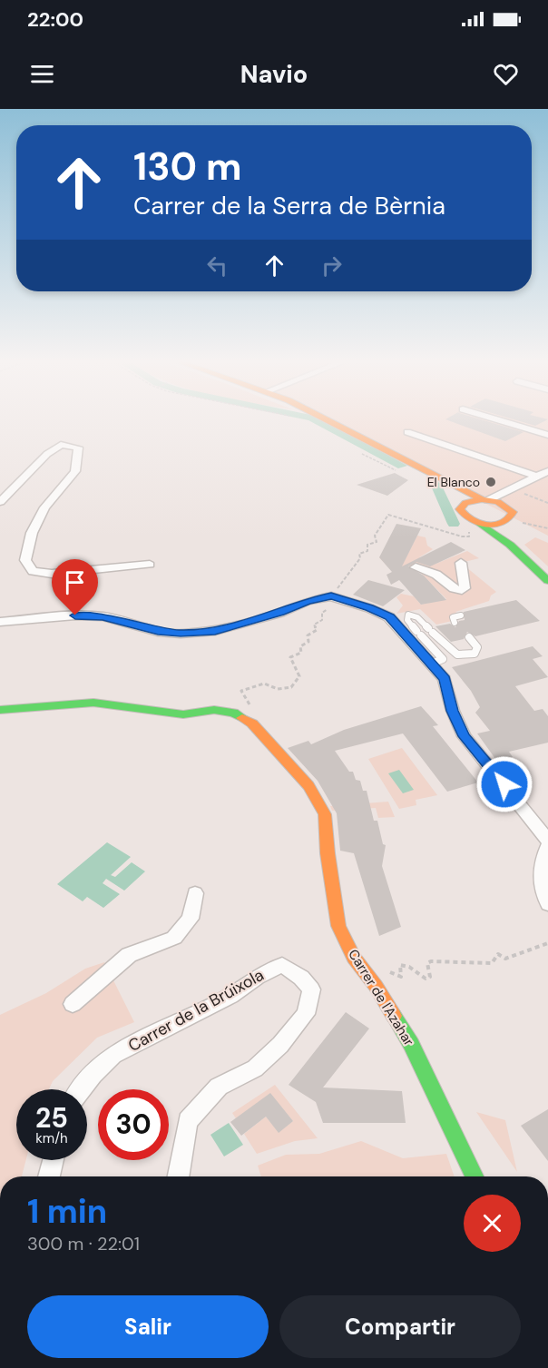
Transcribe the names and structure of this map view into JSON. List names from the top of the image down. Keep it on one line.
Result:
{"streets":{"street":["Carrer de l'Azahar","Carrer de la Brúixola"]},"places":["El Blanco"],"page":{"status":"22:00","header":"Navio","turn":["130 m","Carrer de la Serra de Bèrnia"],"speed":"25 km/h","limit":"30","heading":["1 min","300 m · 22:01"],"buttons":["Salir","Compartir"]}}
